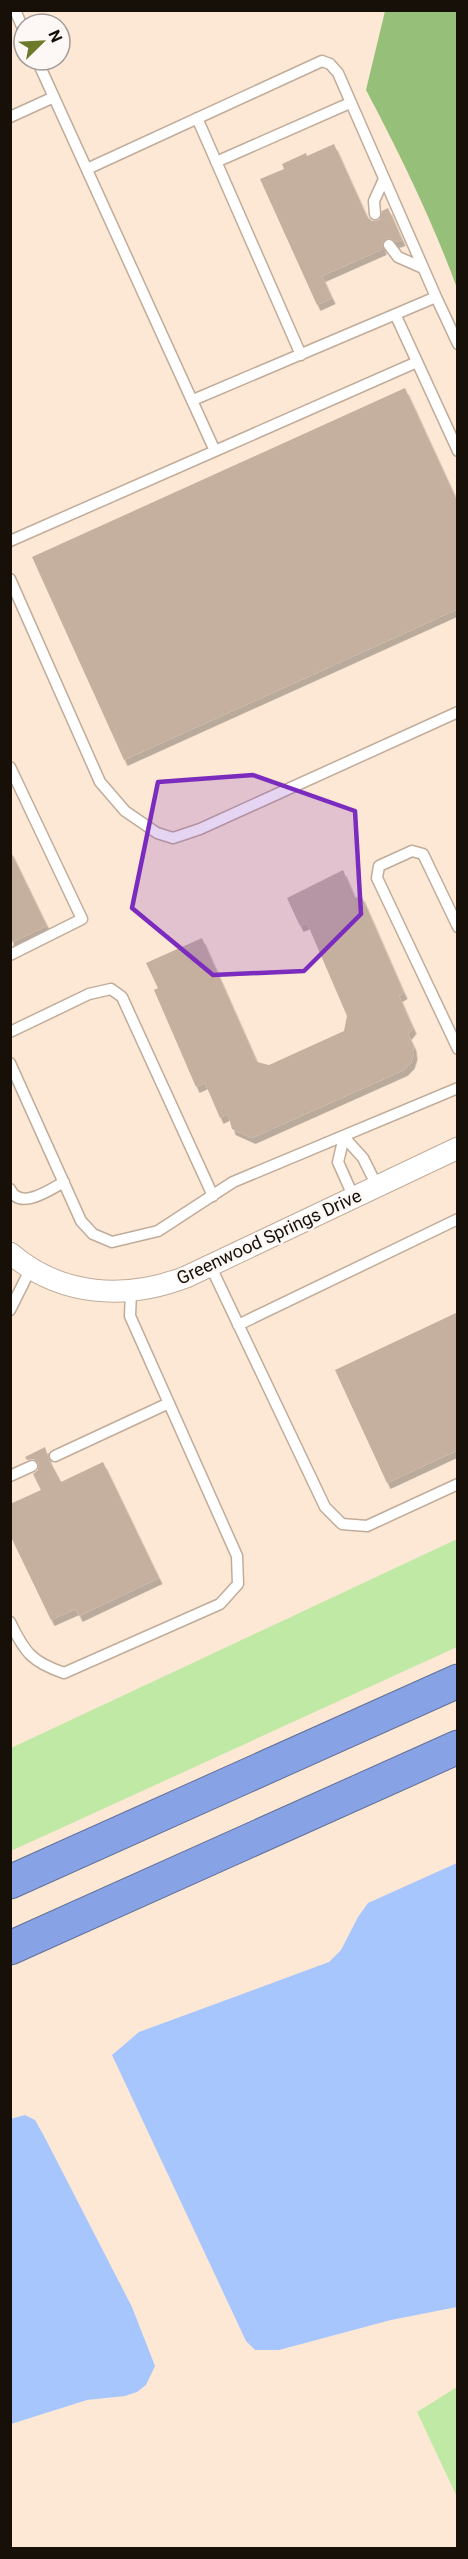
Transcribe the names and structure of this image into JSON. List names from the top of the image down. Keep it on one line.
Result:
{"streets":{"street":["Greenwood Springs Drive"]},"north":"top right"}
